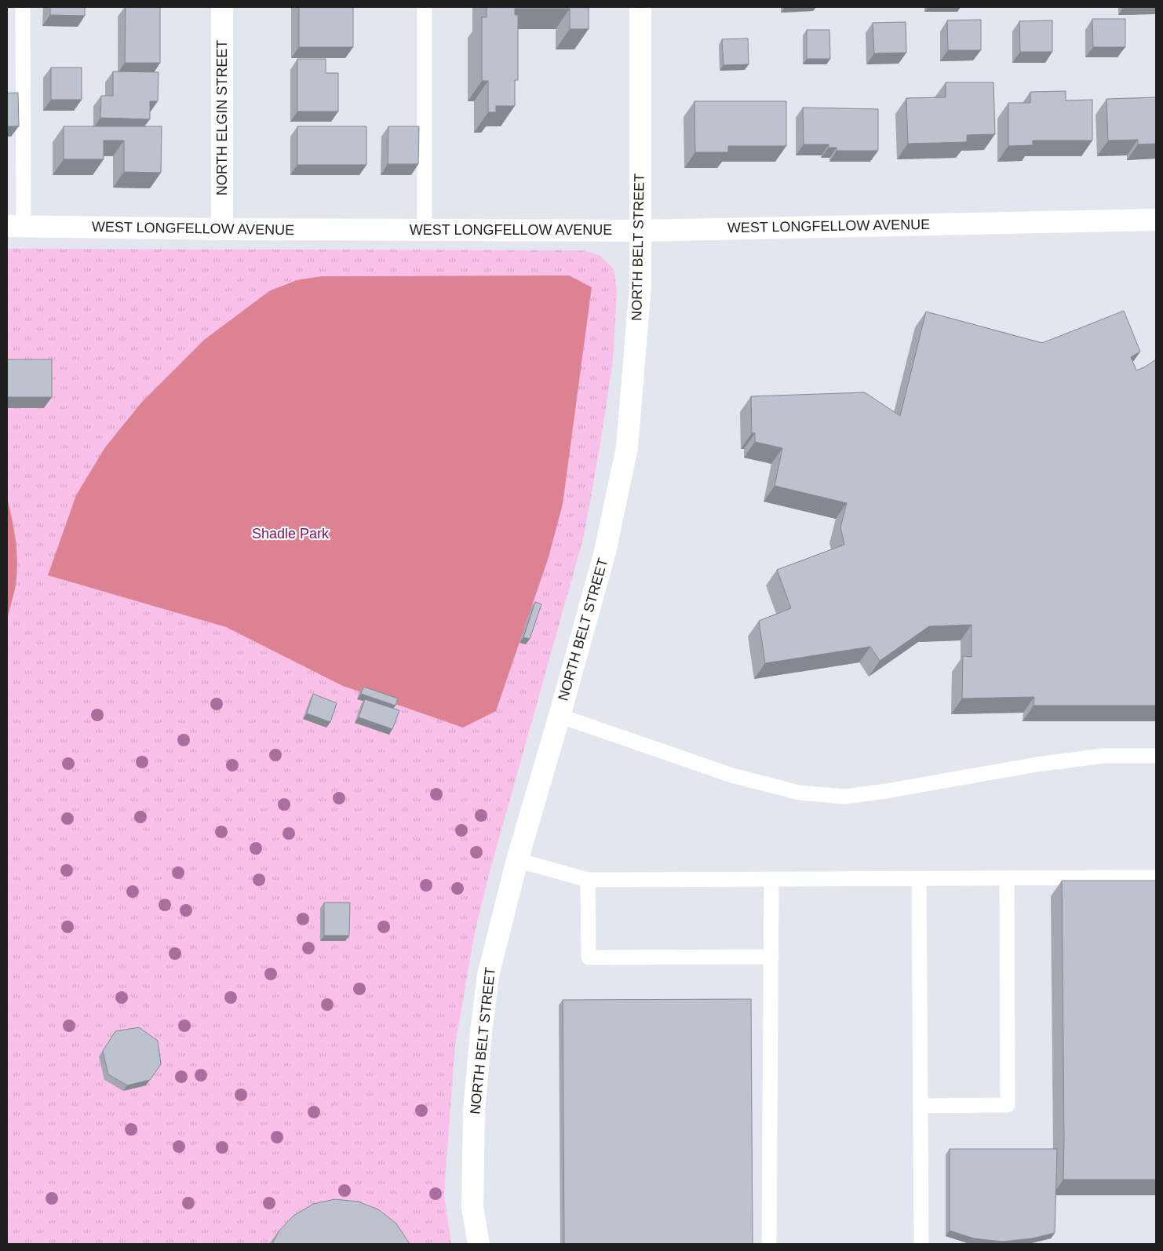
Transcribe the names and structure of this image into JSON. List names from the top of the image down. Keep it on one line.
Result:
{"streets":{"street":["NORTH ELGIN STREET","WEST LONGFELLOW AVENUE","NORTH BELT STREET"]},"crossings":[["NORTH ELGIN STREET","WEST LONGFELLOW AVENUE"],["WEST LONGFELLOW AVENUE","NORTH BELT STREET"]],"parks":["Shadle Park"]}
